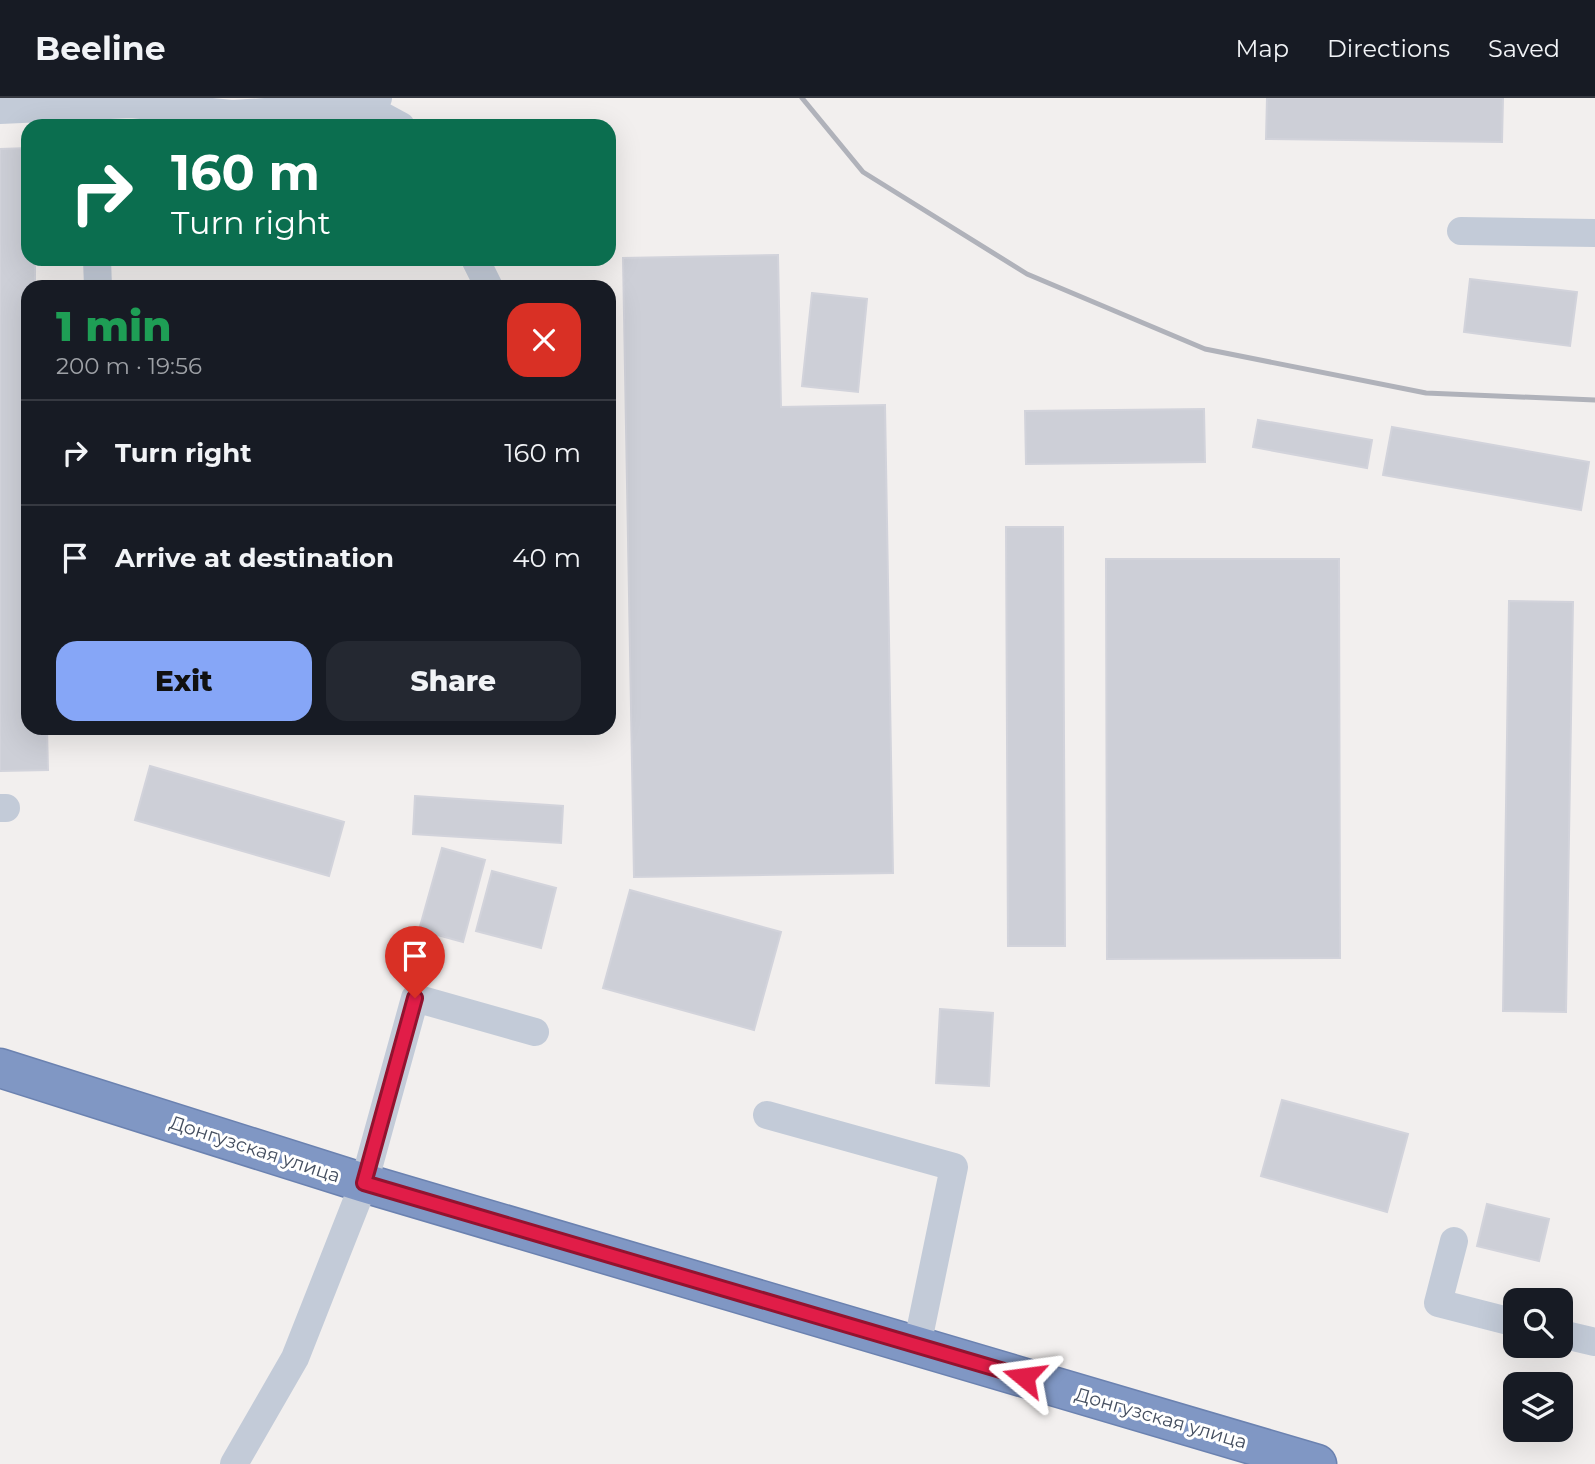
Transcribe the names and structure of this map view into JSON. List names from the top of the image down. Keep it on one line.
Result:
{"streets":{"highway":["Донгузская улица"]},"page":{"header":"Beeline","nav":["Map","Directions","Saved"],"turn":["160 m","Turn right"],"heading":["1 min","200 m · 19:56"],"list":[{"name":"Turn right","value":"160 m"},{"name":"Arrive at destination","value":"40 m"}],"buttons":["Exit","Share"]}}
